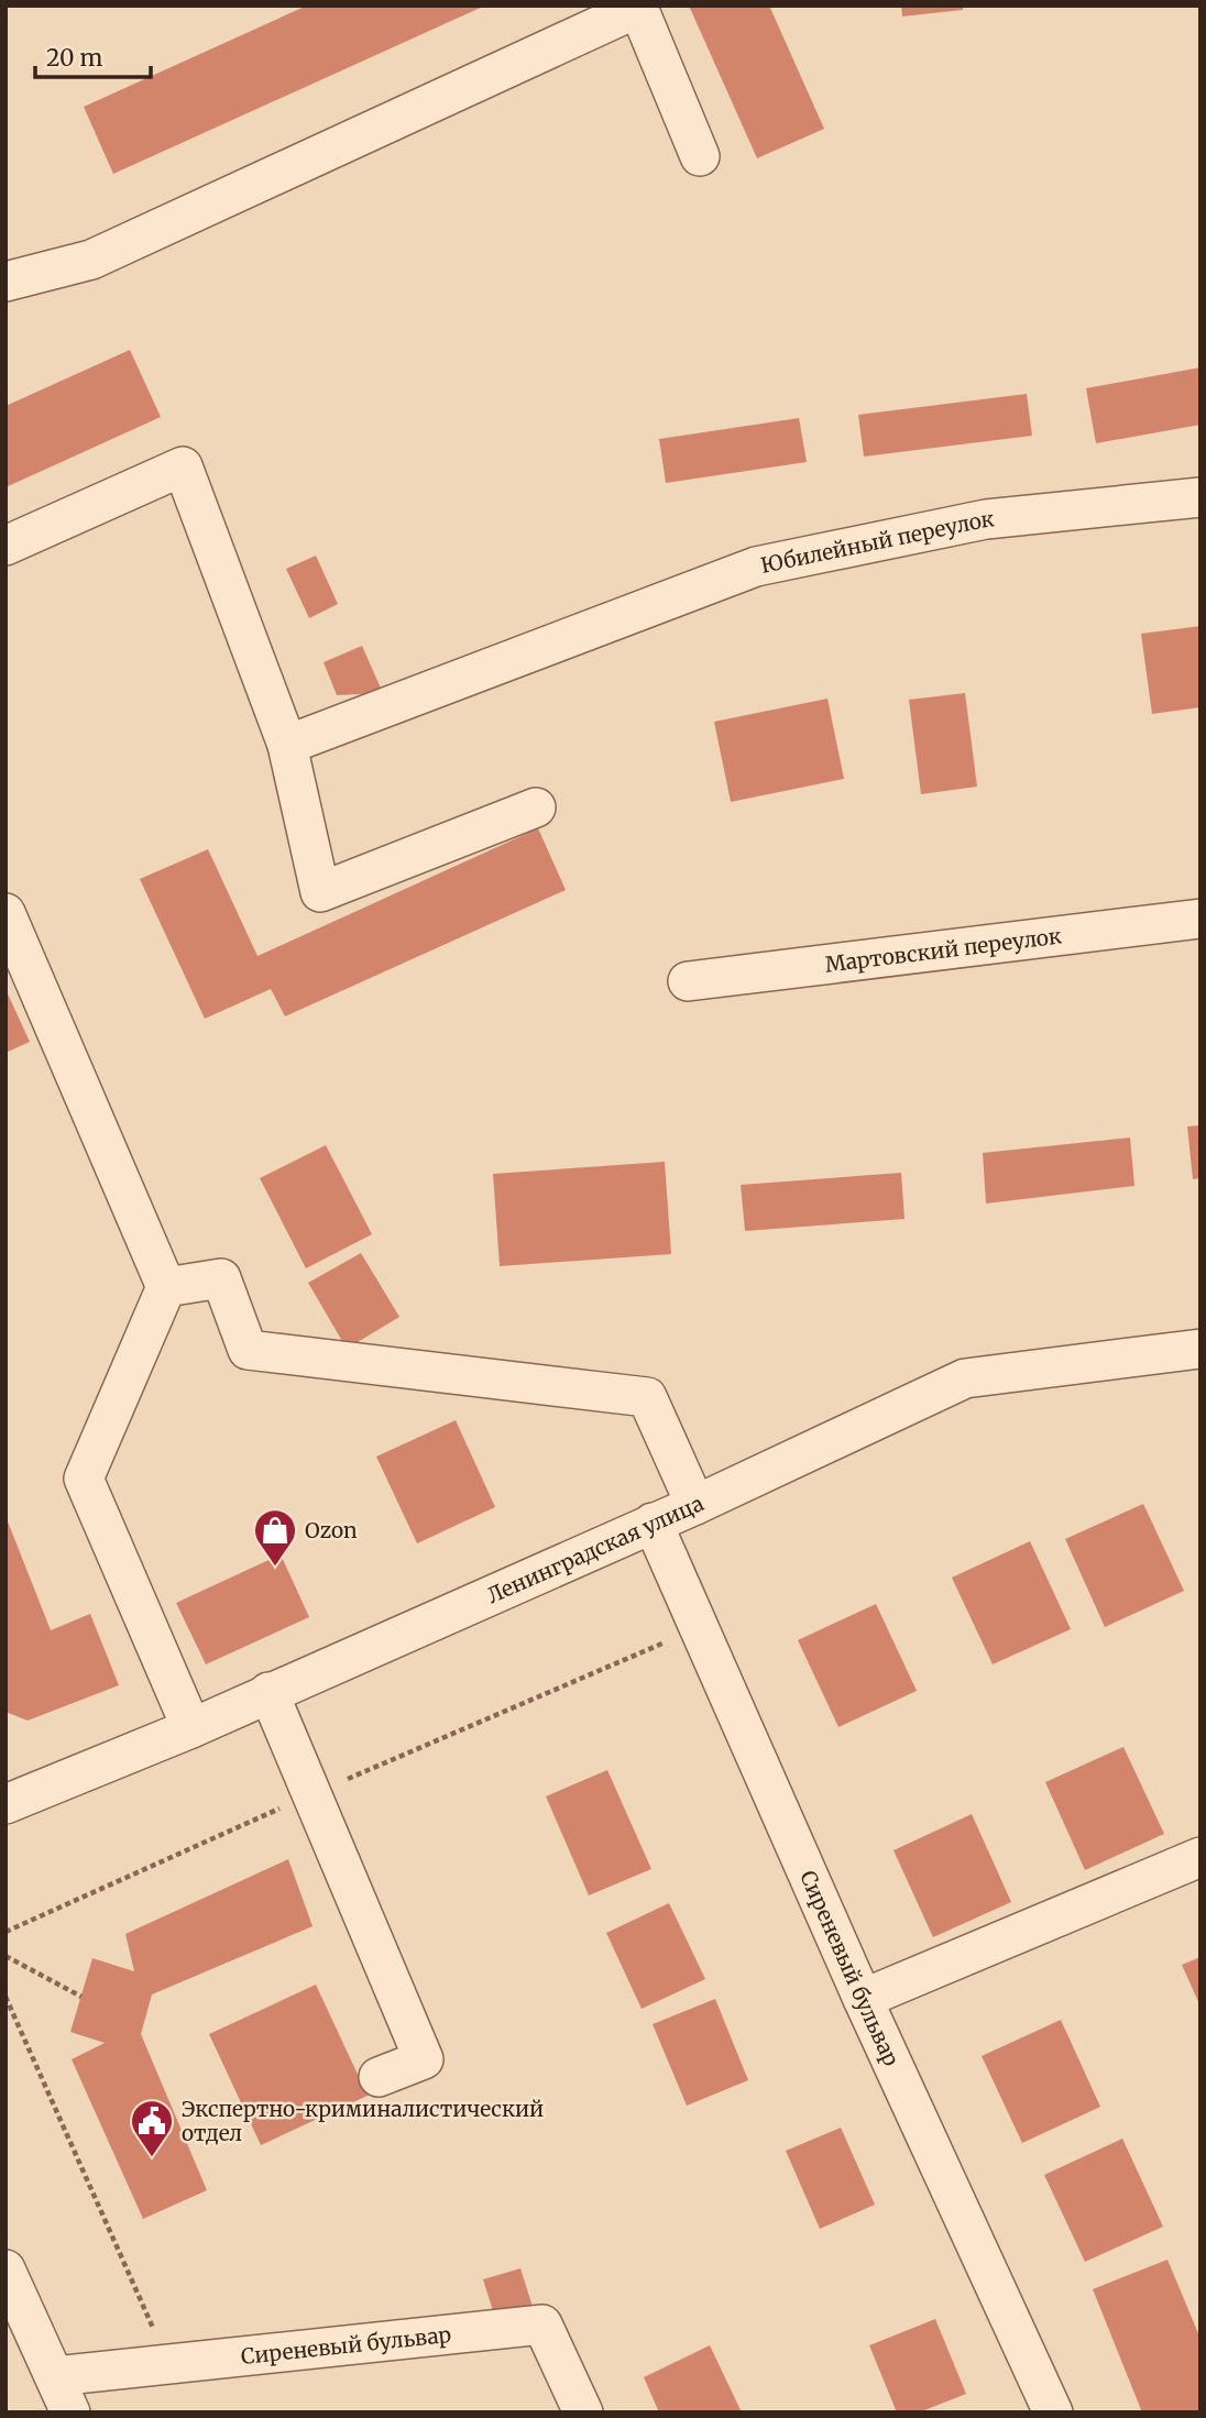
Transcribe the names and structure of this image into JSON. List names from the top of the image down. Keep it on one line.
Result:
{"streets":{"street":["Юбилейный переулок","Мартовский переулок","Ленинградская улица","Сиреневый бульвар"]},"crossings":[["Ленинградская улица","Сиреневый бульвар"]],"places":{"shop":["Ozon"],"public building":["Экспертно-криминалистический отдел"]},"scale_bar":"20 m"}
